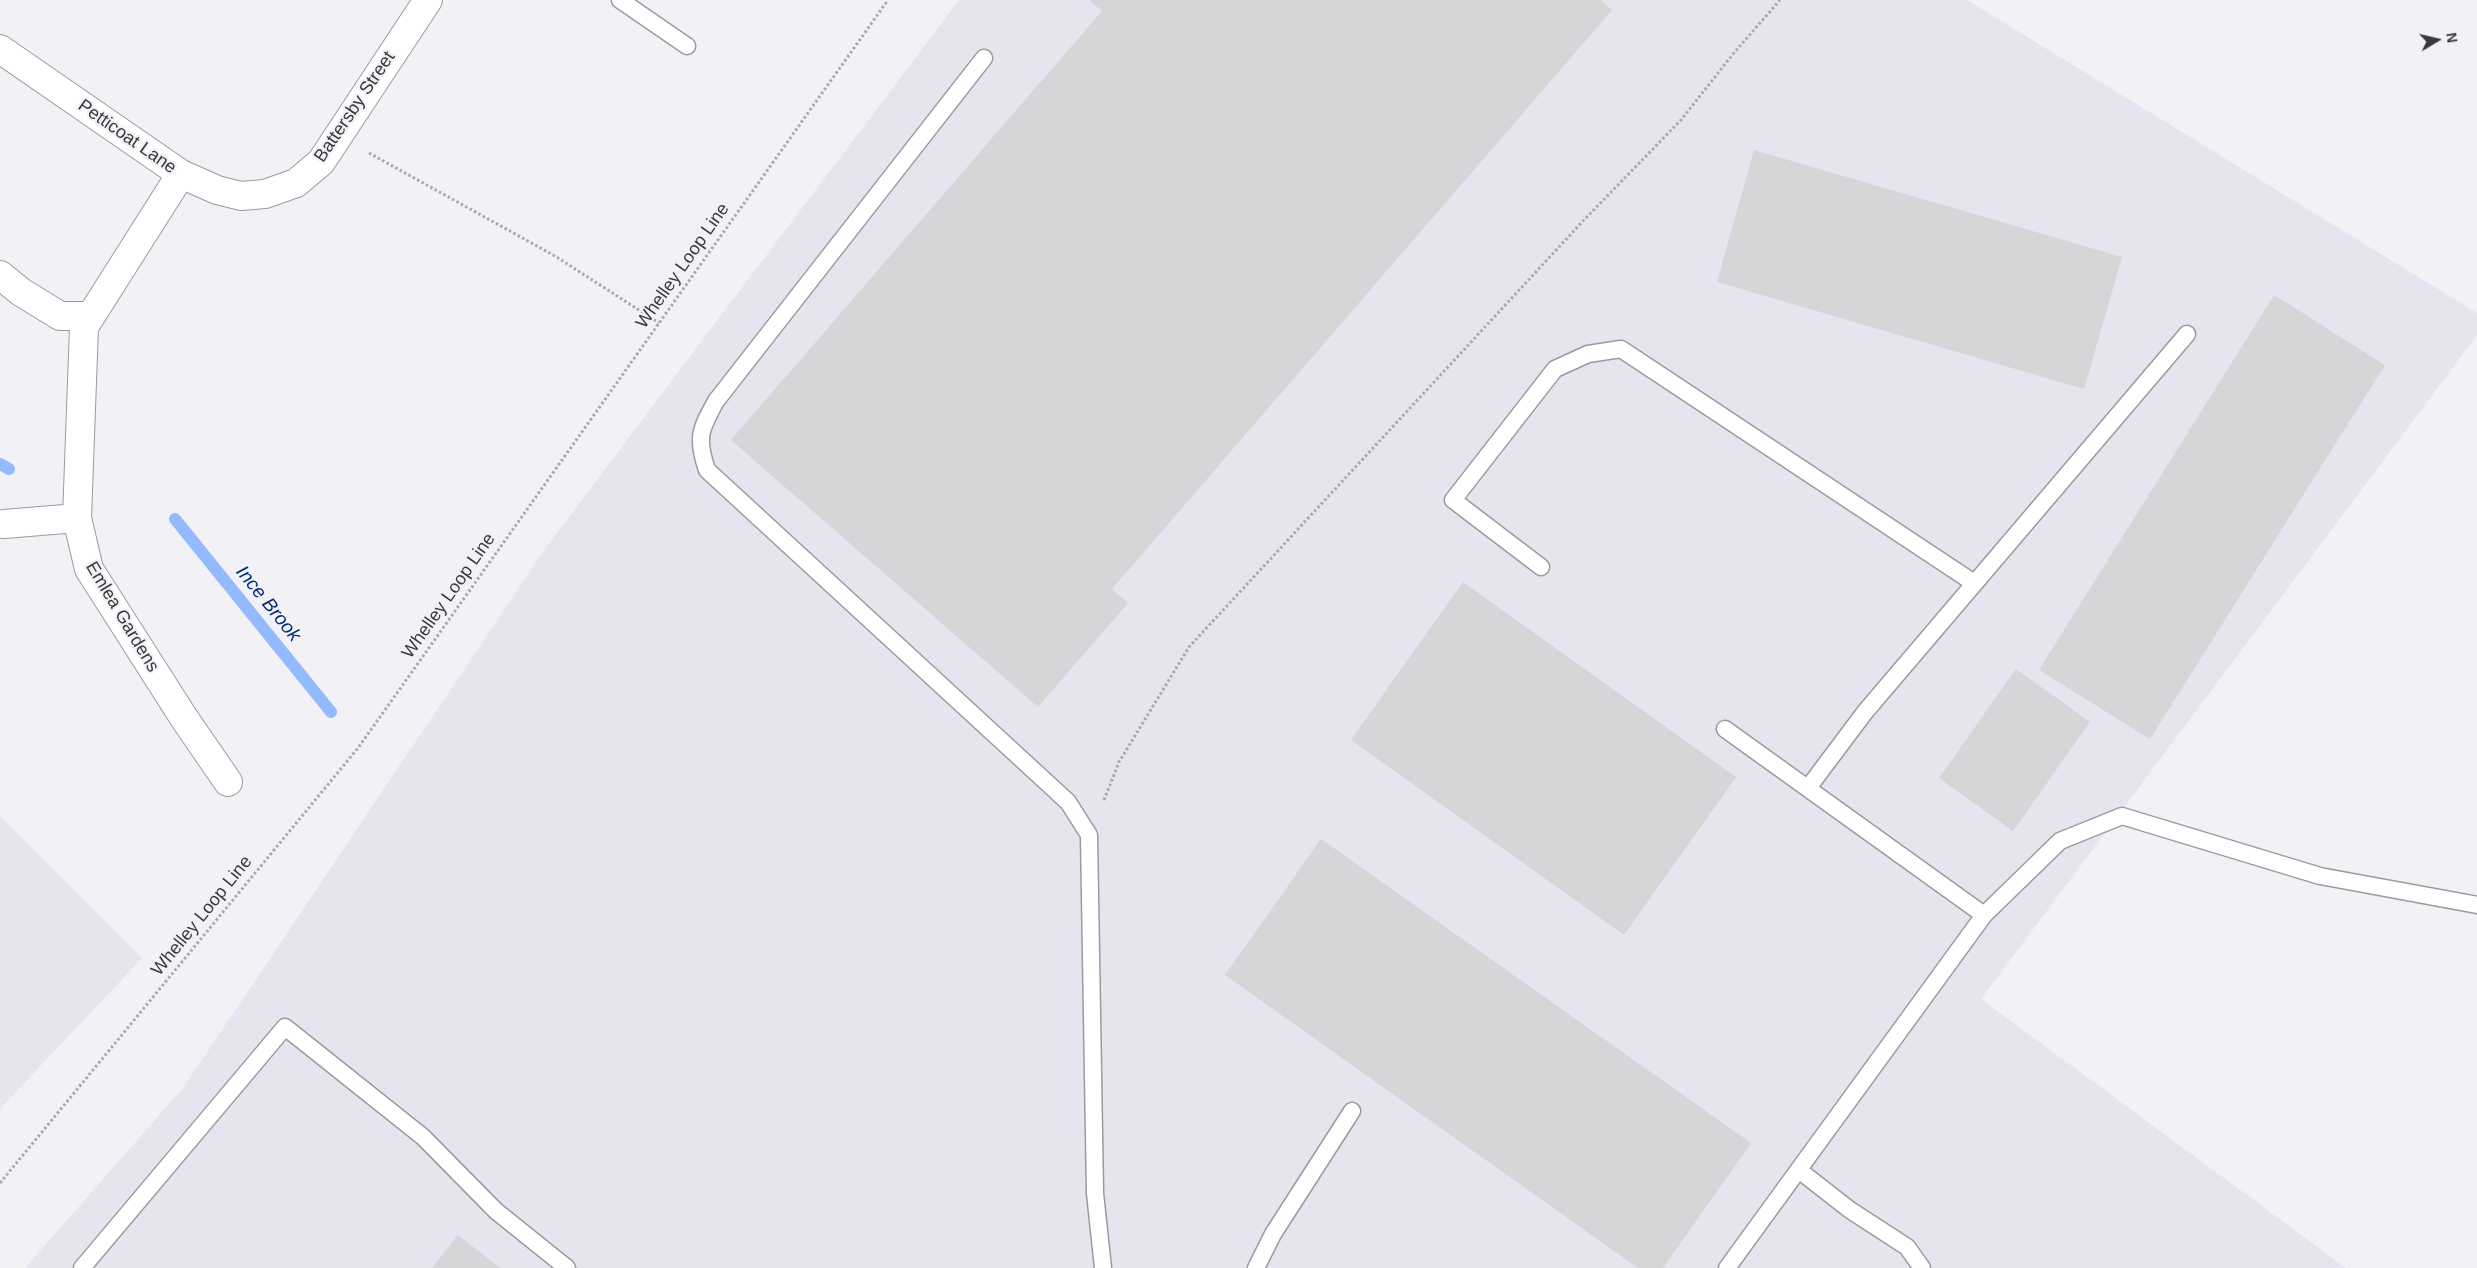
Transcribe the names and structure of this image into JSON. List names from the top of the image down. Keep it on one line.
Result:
{"streets":{"street":["Battersby Street","Petticoat Lane","Emlea Gardens"],"path":["Whelley Loop Line"]},"crossings":[["Battersby Street","Petticoat Lane"],["Petticoat Lane","Emlea Gardens"]],"water":["Ince Brook"],"north":"right"}
